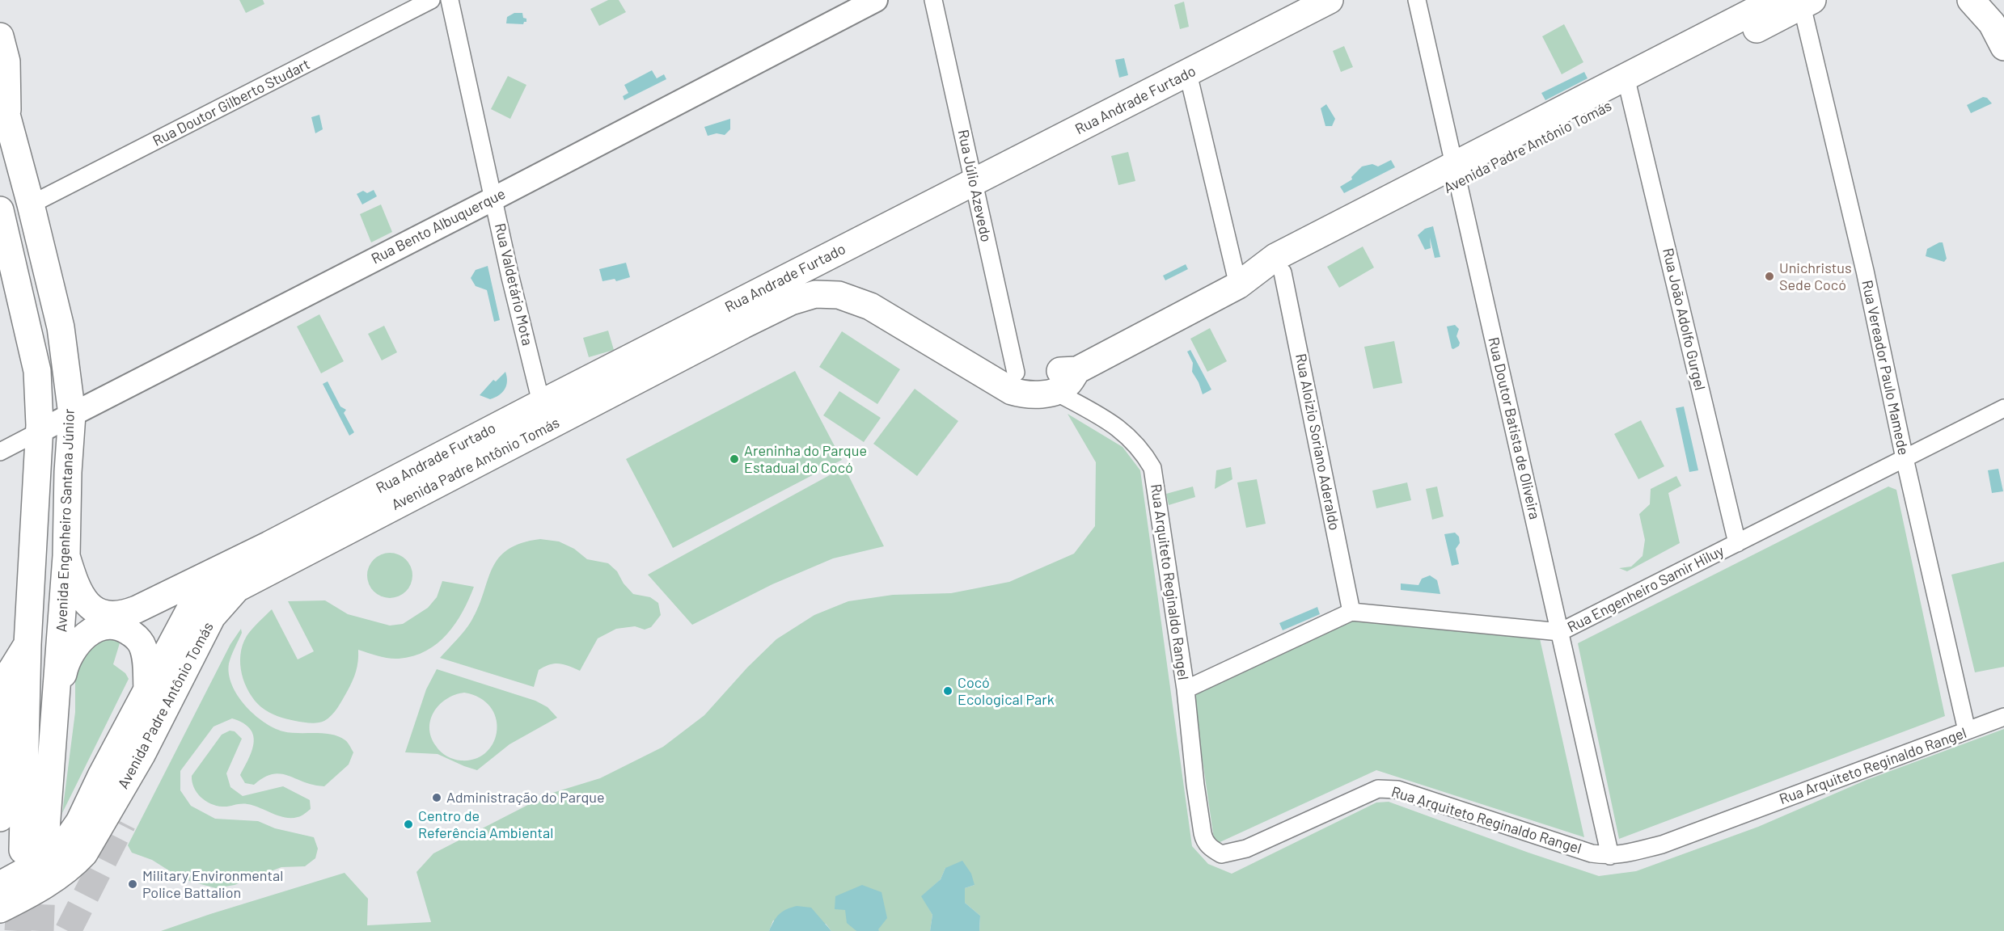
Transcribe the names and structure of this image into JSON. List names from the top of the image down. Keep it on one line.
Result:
{"streets":{"main road":["Rua Andrade Furtado","Avenida Padre Antônio Tomás","Avenida Engenheiro Santana Júnior"],"street":["Rua Doutor Gilberto Studart","Rua Júlio Azevedo","Rua Bento Albuquerque","Rua Valdetário Mota","Rua João Adolfo Gurgel","Rua Vereador Paulo Mamede","Rua Doutor Batista de Oliveira","Rua Aloizio Soriano Aderaldo","Rua Arquiteto Reginaldo Rangel","Rua Engenheiro Samir Hiluy"]},"crossings":[["Rua Andrade Furtado","Avenida Padre Antônio Tomás"],["Rua Andrade Furtado","Rua Júlio Azevedo"],["Rua Andrade Furtado","Rua Valdetário Mota"],["Rua Doutor Gilberto Studart","Avenida Engenheiro Santana Júnior"],["Avenida Padre Antônio Tomás","Rua Júlio Azevedo"],["Avenida Padre Antônio Tomás","Rua Valdetário Mota"],["Avenida Padre Antônio Tomás","Rua João Adolfo Gurgel"],["Avenida Padre Antônio Tomás","Rua Vereador Paulo Mamede"],["Avenida Padre Antônio Tomás","Rua Doutor Batista de Oliveira"],["Avenida Padre Antônio Tomás","Rua Aloizio Soriano Aderaldo"],["Avenida Padre Antônio Tomás","Rua Arquiteto Reginaldo Rangel"],["Rua Bento Albuquerque","Rua Valdetário Mota"],["Rua Bento Albuquerque","Avenida Engenheiro Santana Júnior"],["Rua João Adolfo Gurgel","Rua Engenheiro Samir Hiluy"],["Rua Vereador Paulo Mamede","Rua Arquiteto Reginaldo Rangel"],["Rua Vereador Paulo Mamede","Rua Engenheiro Samir Hiluy"],["Rua Doutor Batista de Oliveira","Rua Arquiteto Reginaldo Rangel"],["Rua Doutor Batista de Oliveira","Rua Engenheiro Samir Hiluy"],["Rua Aloizio Soriano Aderaldo","Rua Engenheiro Samir Hiluy"]],"places":["Unichristus Sede Cocó","Areninha do Parque Estadual do Cocó","Cocó Ecological Park","Administração do Parque","Centro de Referência Ambiental","Military Environmental Police Battalion"]}
